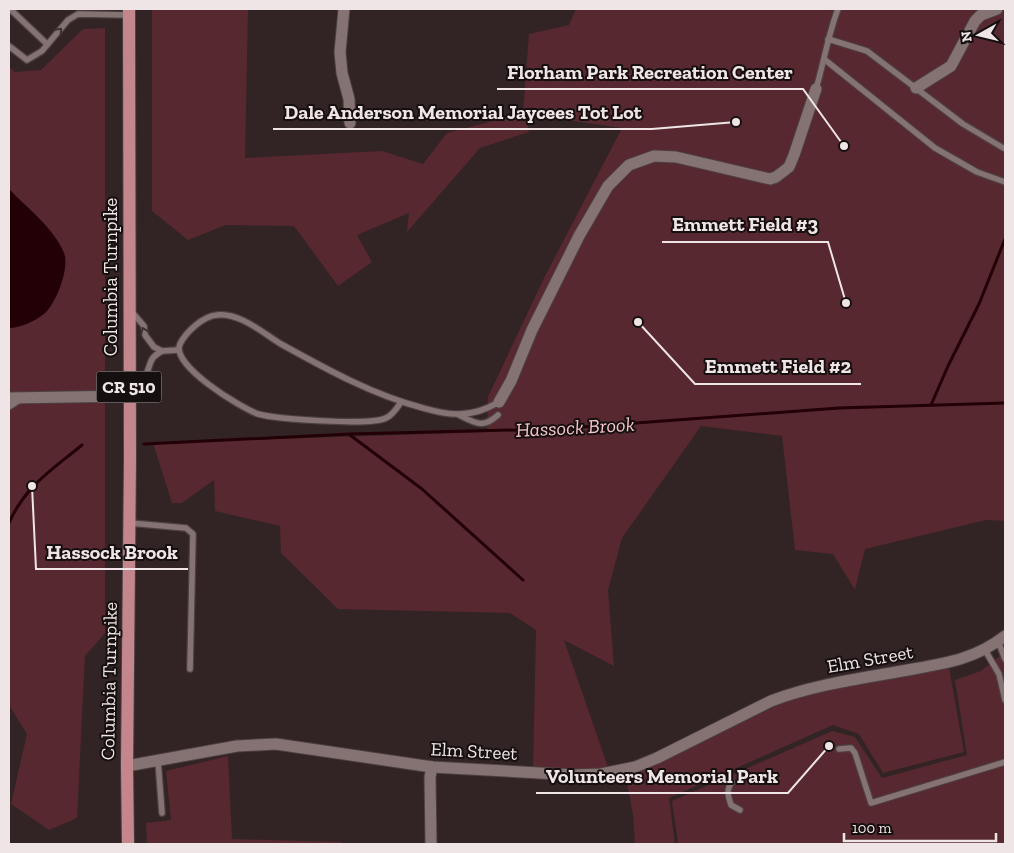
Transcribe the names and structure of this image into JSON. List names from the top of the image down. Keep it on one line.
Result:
{"streets":{"main road":["Columbia Turnpike","CR 510"],"street":["Elm Street"]},"crossings":[["Columbia Turnpike","Elm Street"]],"water":["Hassock Brook"],"places":["Dale Anderson Memorial Jaycees Tot Lot","Florham Park Recreation Center","Emmett Field #3","Emmett Field #2","Hassock Brook","Volunteers Memorial Park"],"scale_bar":"100 m","north":"left"}
